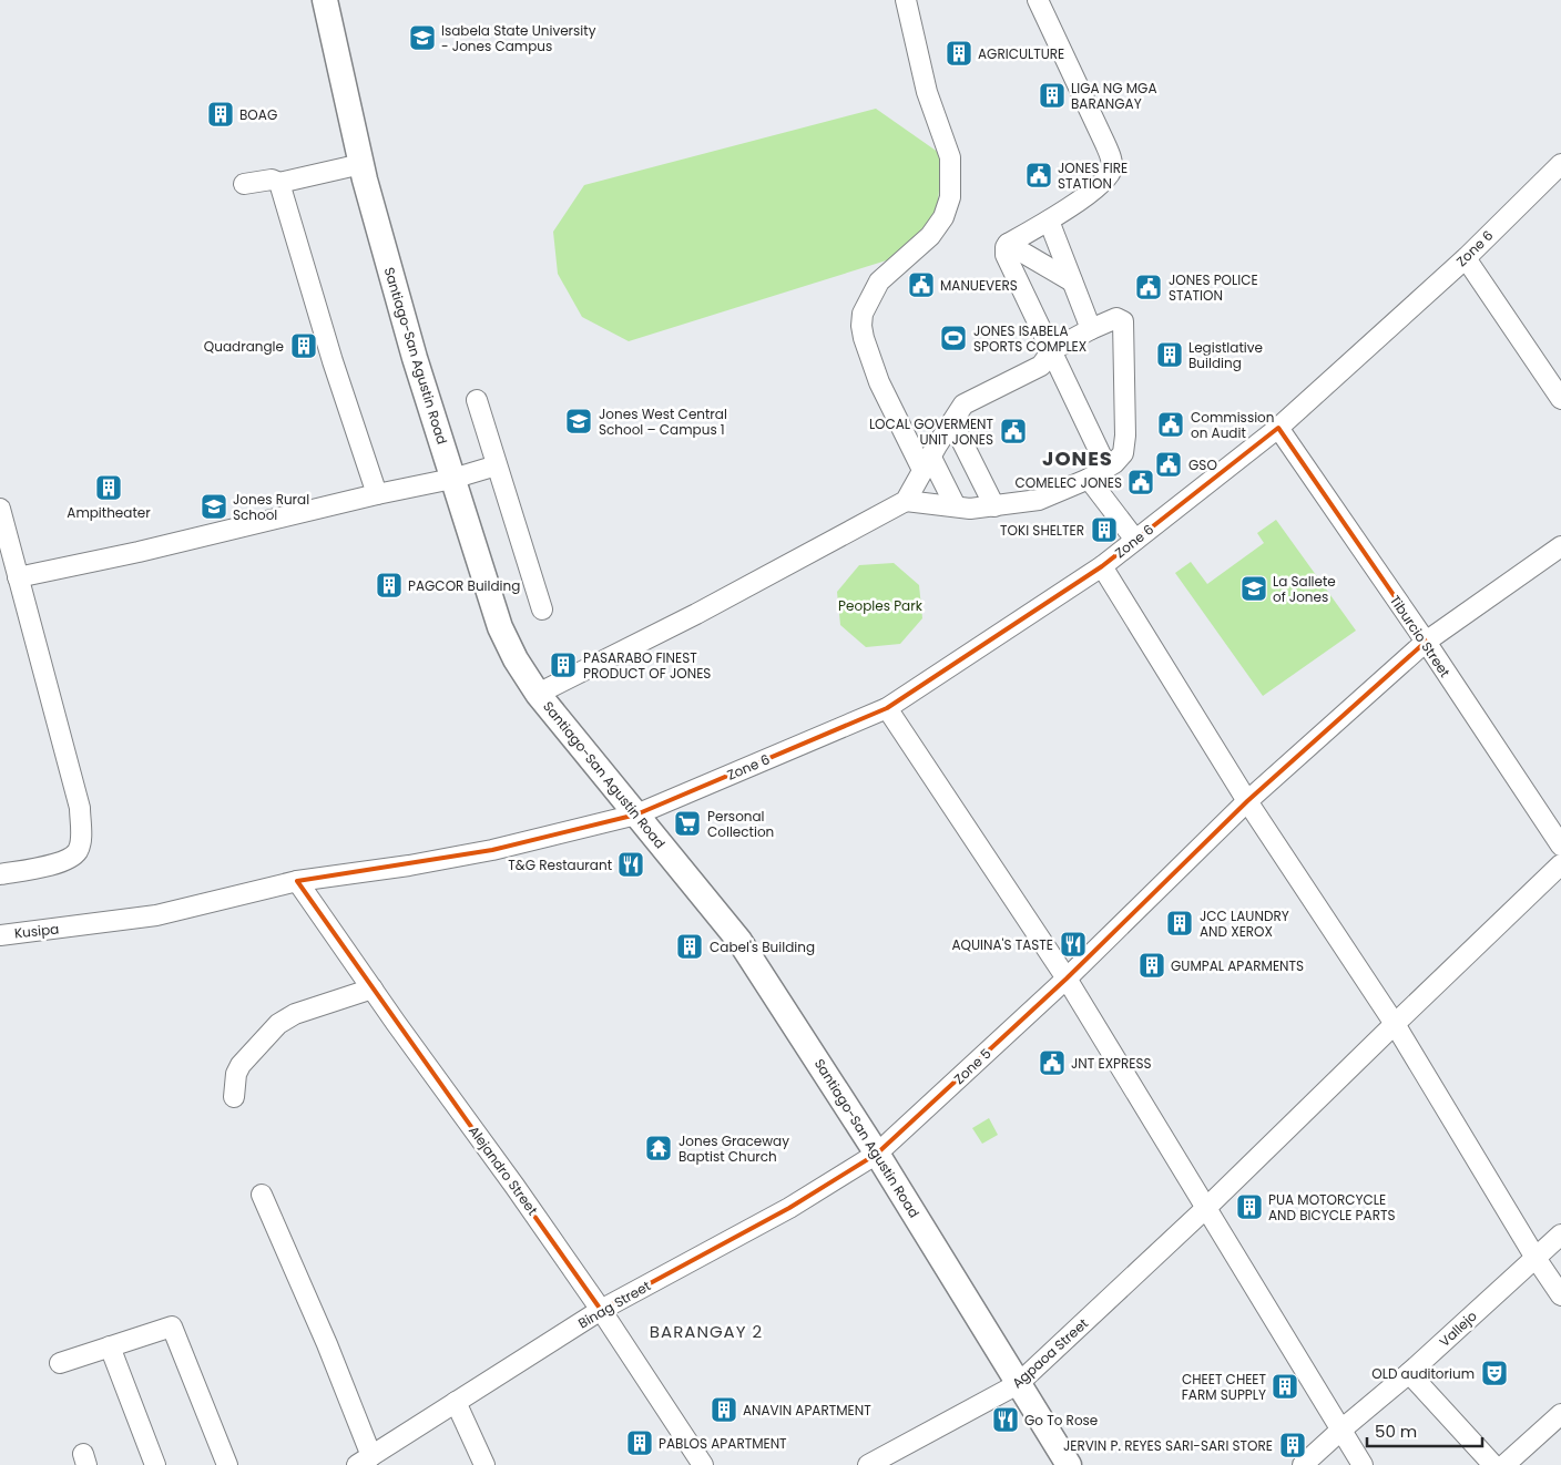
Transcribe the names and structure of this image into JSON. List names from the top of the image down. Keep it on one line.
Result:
{"streets":{"main road":["Santiago-San Agustin Road"],"street":["Zone 6","Tiburcio Street","Kusipa","Zone 5","Alejandro Street","Binag Street","Vallejo","Agpaoa Street"]},"crossings":[["Zone 6","Santiago-San Agustin Road"],["Zone 6","Tiburcio Street"],["Zone 6","Kusipa"],["Zone 6","Alejandro Street"],["Santiago-San Agustin Road","Zone 5"],["Santiago-San Agustin Road","Binag Street"],["Santiago-San Agustin Road","Agpaoa Street"],["Tiburcio Street","Zone 5"],["Kusipa","Alejandro Street"],["Zone 5","Binag Street"],["Alejandro Street","Binag Street"]],"districts":["JONES","BARANGAY 2"],"parks":["Peoples Park"],"places":{"school or university":["Isabela State University - Jones Campus","Jones West Central School – Campus 1","Jones Rural School","La Sallete of Jones"],"building":["AGRICULTURE","LIGA NG MGA BARANGAY","BOAG","Quadrangle","Legistlative Building","Ampitheater","TOKI SHELTER","PAGCOR Building","PASARABO FINEST PRODUCT OF JONES","JCC LAUNDRY AND XEROX","Cabel's Building","GUMPAL APARMENTS","PUA MOTORCYCLE AND BICYCLE PARTS","CHEET CHEET FARM SUPPLY","ANAVIN APARTMENT","PABLOS APARTMENT","JERVIN P. REYES SARI-SARI STORE"],"public building":["JONES FIRE STATION","MANUEVERS","JONES POLICE STATION","Commission on Audit","LOCAL GOVERMENT UNIT JONES","GSO","COMELEC JONES","JNT EXPRESS"],"sports":["JONES ISABELA SPORTS COMPLEX"],"supermarket":["Personal Collection"],"restaurant":["T&G Restaurant","AQUINA'S TASTE","Go To Rose"],"temple":["Jones Graceway Baptist Church"],"theatre":["OLD auditorium"]},"scale_bar":"50 m"}
